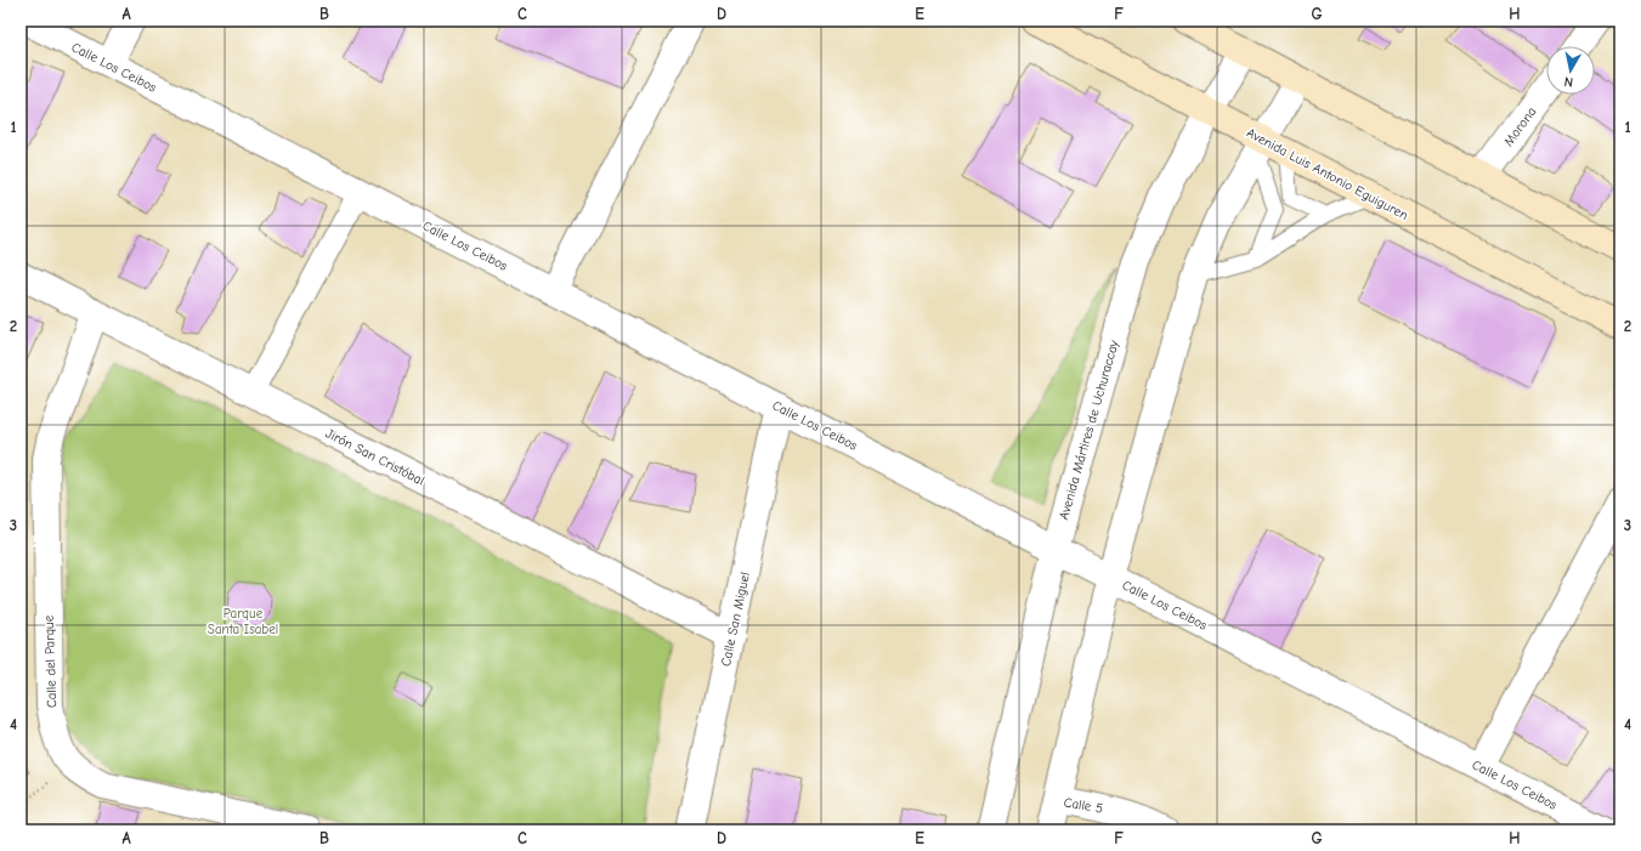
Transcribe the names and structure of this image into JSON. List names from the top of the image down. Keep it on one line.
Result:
{"streets":{"main road":["Avenida Luis Antonio Eguiguren"],"street":["Calle Los Ceibos","Morona","Avenida Mártires de Uchuraccay","Jirón San Cristóbal","Calle San Miguel","Calle del Parque","Calle 5"]},"crossings":[["Calle Los Ceibos","Avenida Mártires de Uchuraccay"],["Calle Los Ceibos","Calle San Miguel"],["Avenida Luis Antonio Eguiguren","Avenida Mártires de Uchuraccay"],["Jirón San Cristóbal","Calle San Miguel"],["Jirón San Cristóbal","Calle del Parque"]],"parks":["Parque Santa Isabel"],"north":"bottom","grid":{"columns":["A","B","C","D","E","F","G","H"],"rows":["1","2","3","4"]}}
